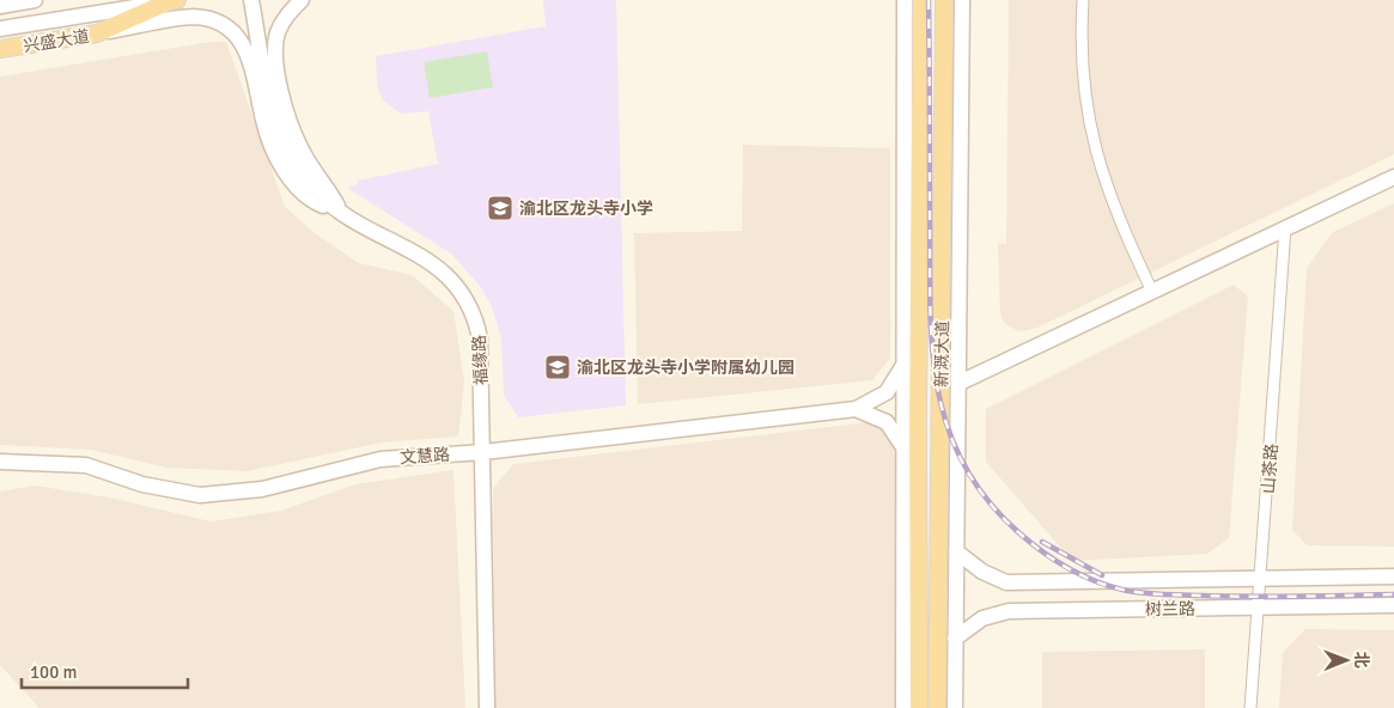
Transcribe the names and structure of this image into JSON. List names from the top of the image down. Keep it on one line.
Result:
{"streets":{"main road":["兴盛大道","新溉大道"],"street":["福缘路","文慧路","山茶路","树兰路"]},"crossings":[["新溉大道","树兰路"],["福缘路","文慧路"],["山茶路","树兰路"]],"places":{"school or university":["渝北区龙头寺小学","渝北区龙头寺小学附属幼儿园"]},"scale_bar":"100 m","north":"right"}
